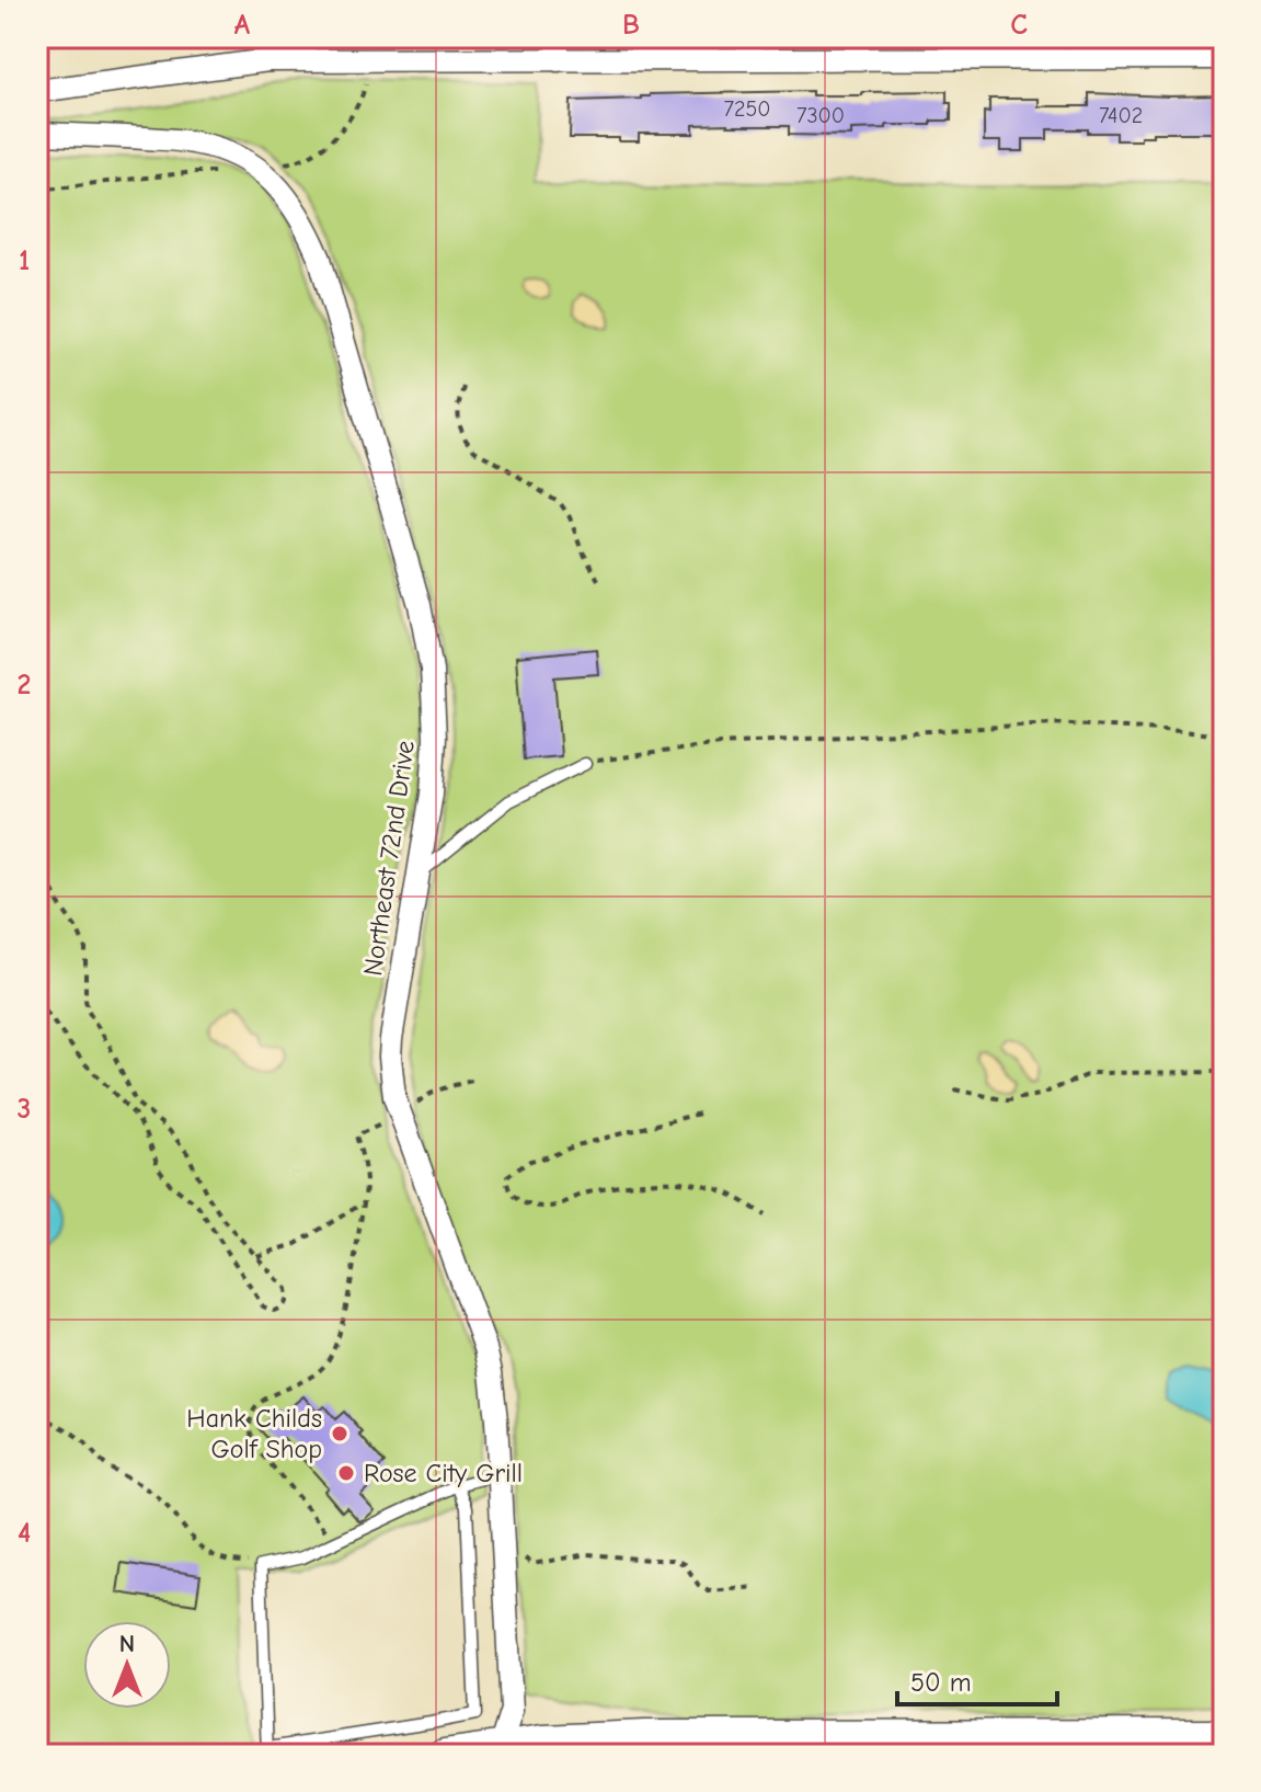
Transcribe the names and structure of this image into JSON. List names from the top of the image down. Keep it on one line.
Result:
{"streets":{"street":["Northeast 72nd Drive"]},"places":["Hank Childs Golf Shop","Rose City Grill"],"house_numbers":["7250","7300","7402"],"scale_bar":"50 m","north":"top","grid":{"columns":["A","B","C"],"rows":["1","2","3","4"]}}
